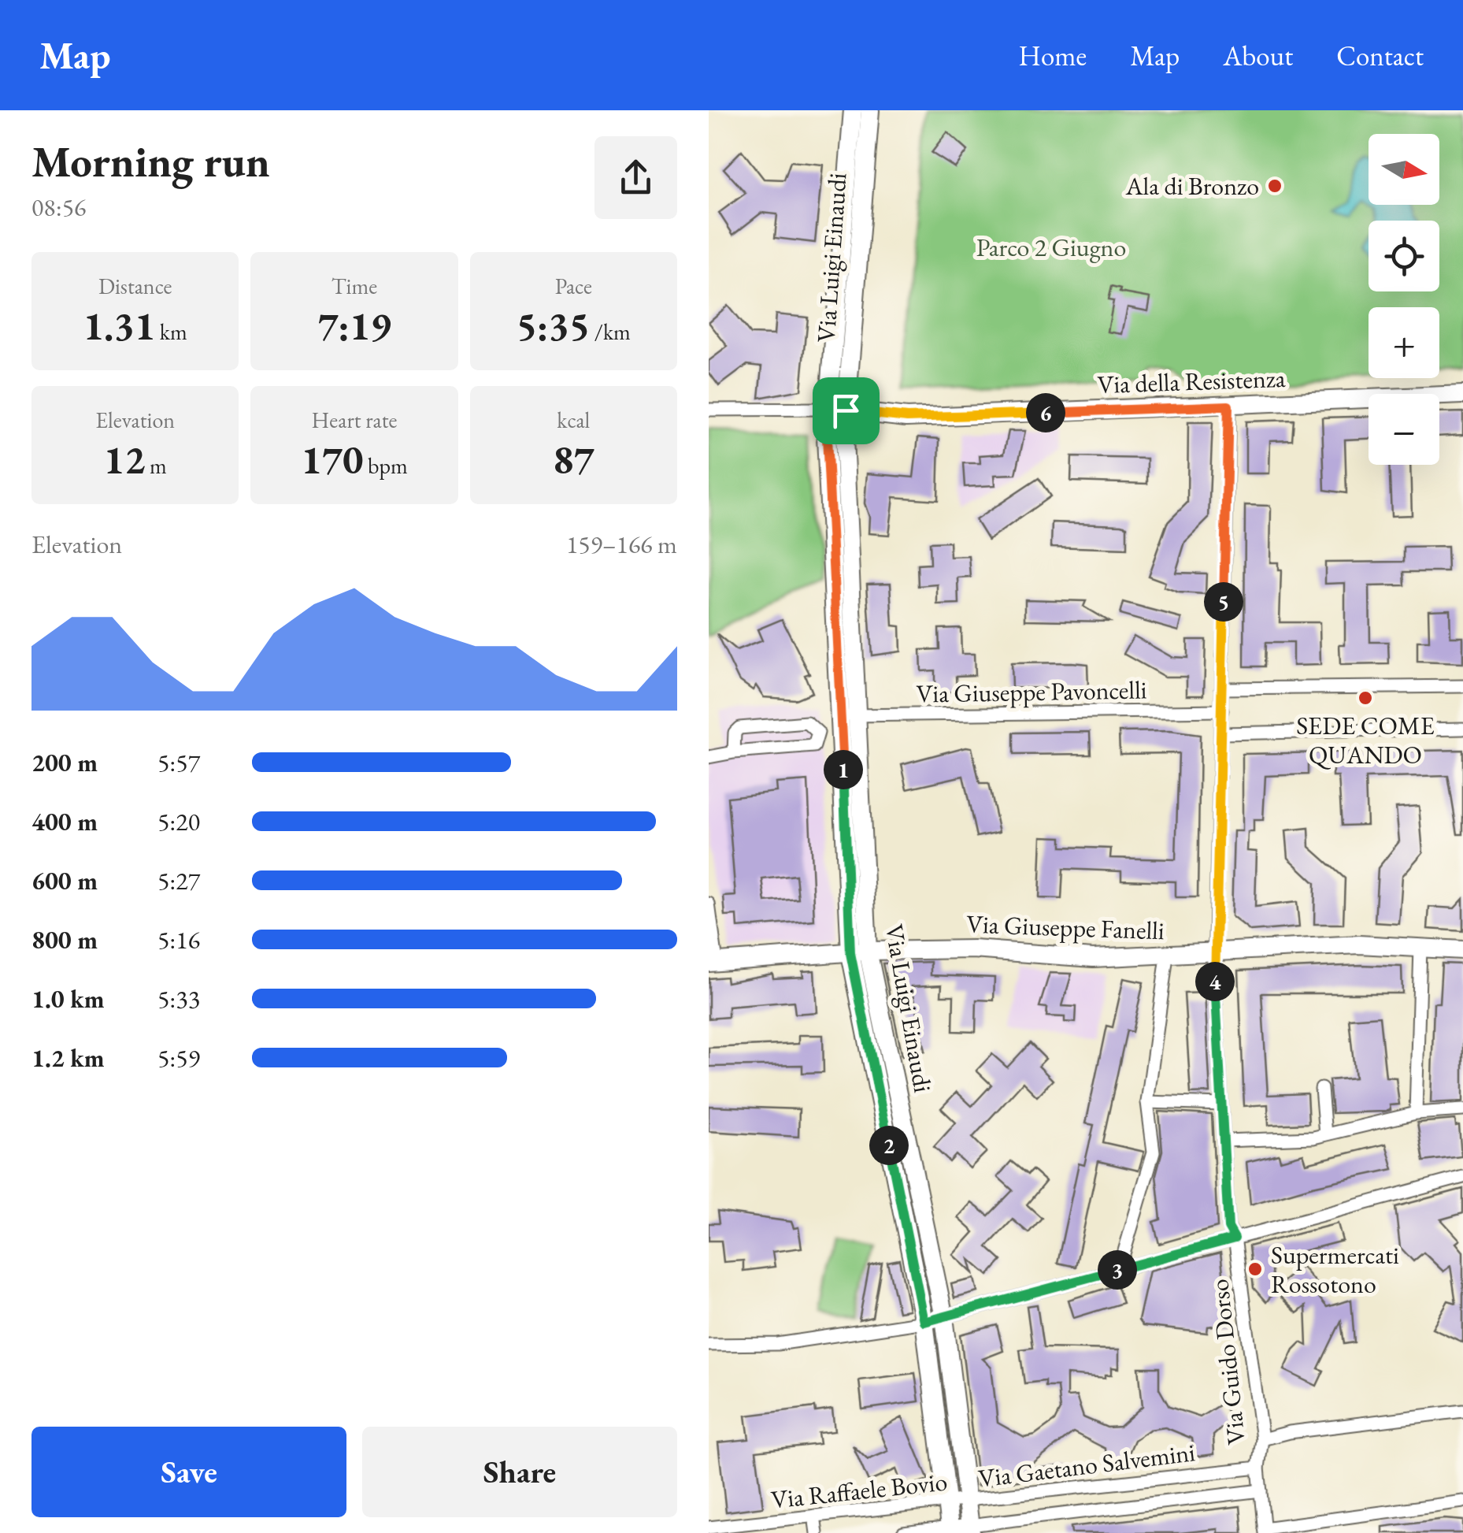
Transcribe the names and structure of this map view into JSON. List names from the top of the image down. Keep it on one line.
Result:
{"streets":{"main road":["Via Luigi Einaudi","Via della Resistenza","Via Giuseppe Fanelli"],"street":["Via Giuseppe Pavoncelli","Via Guido Dorso","Via Gaetano Salvemini","Via Raffaele Bovio"]},"crossings":[["Via Luigi Einaudi","Via della Resistenza"],["Via Luigi Einaudi","Via Giuseppe Pavoncelli"],["Via Luigi Einaudi","Via Giuseppe Fanelli"],["Via Luigi Einaudi","Via Gaetano Salvemini"],["Via Luigi Einaudi","Via Raffaele Bovio"],["Via della Resistenza","Via Guido Dorso"],["Via Giuseppe Pavoncelli","Via Guido Dorso"],["Via Giuseppe Fanelli","Via Guido Dorso"],["Via Guido Dorso","Via Gaetano Salvemini"],["Via Gaetano Salvemini","Via Raffaele Bovio"]],"parks":["Parco 2 Giugno"],"places":["Ala di Bronzo","SEDE COME QUANDO","Supermercati Rossotono"],"north":"right","page":{"header":"Map","nav":["Home","Map","About","Contact"],"heading":["Morning run","08:56"],"map_buttons":["+","−"],"stats":[["Distance","1.31 km"],["Time","7:19"],["Pace","5:35 /km"],["Elevation","12 m"],["Heart rate","170 bpm"],["kcal","87"]],"pins":["6","5","1","4","2","3"],"chart":["Elevation","159–166 m"],"list":[{"name":"200 m","note":"5:57"},{"name":"400 m","note":"5:20"},{"name":"600 m","note":"5:27"},{"name":"800 m","note":"5:16"},{"name":"1.0 km","note":"5:33"},{"name":"1.2 km","note":"5:59"}],"buttons":["Save","Share"]}}
